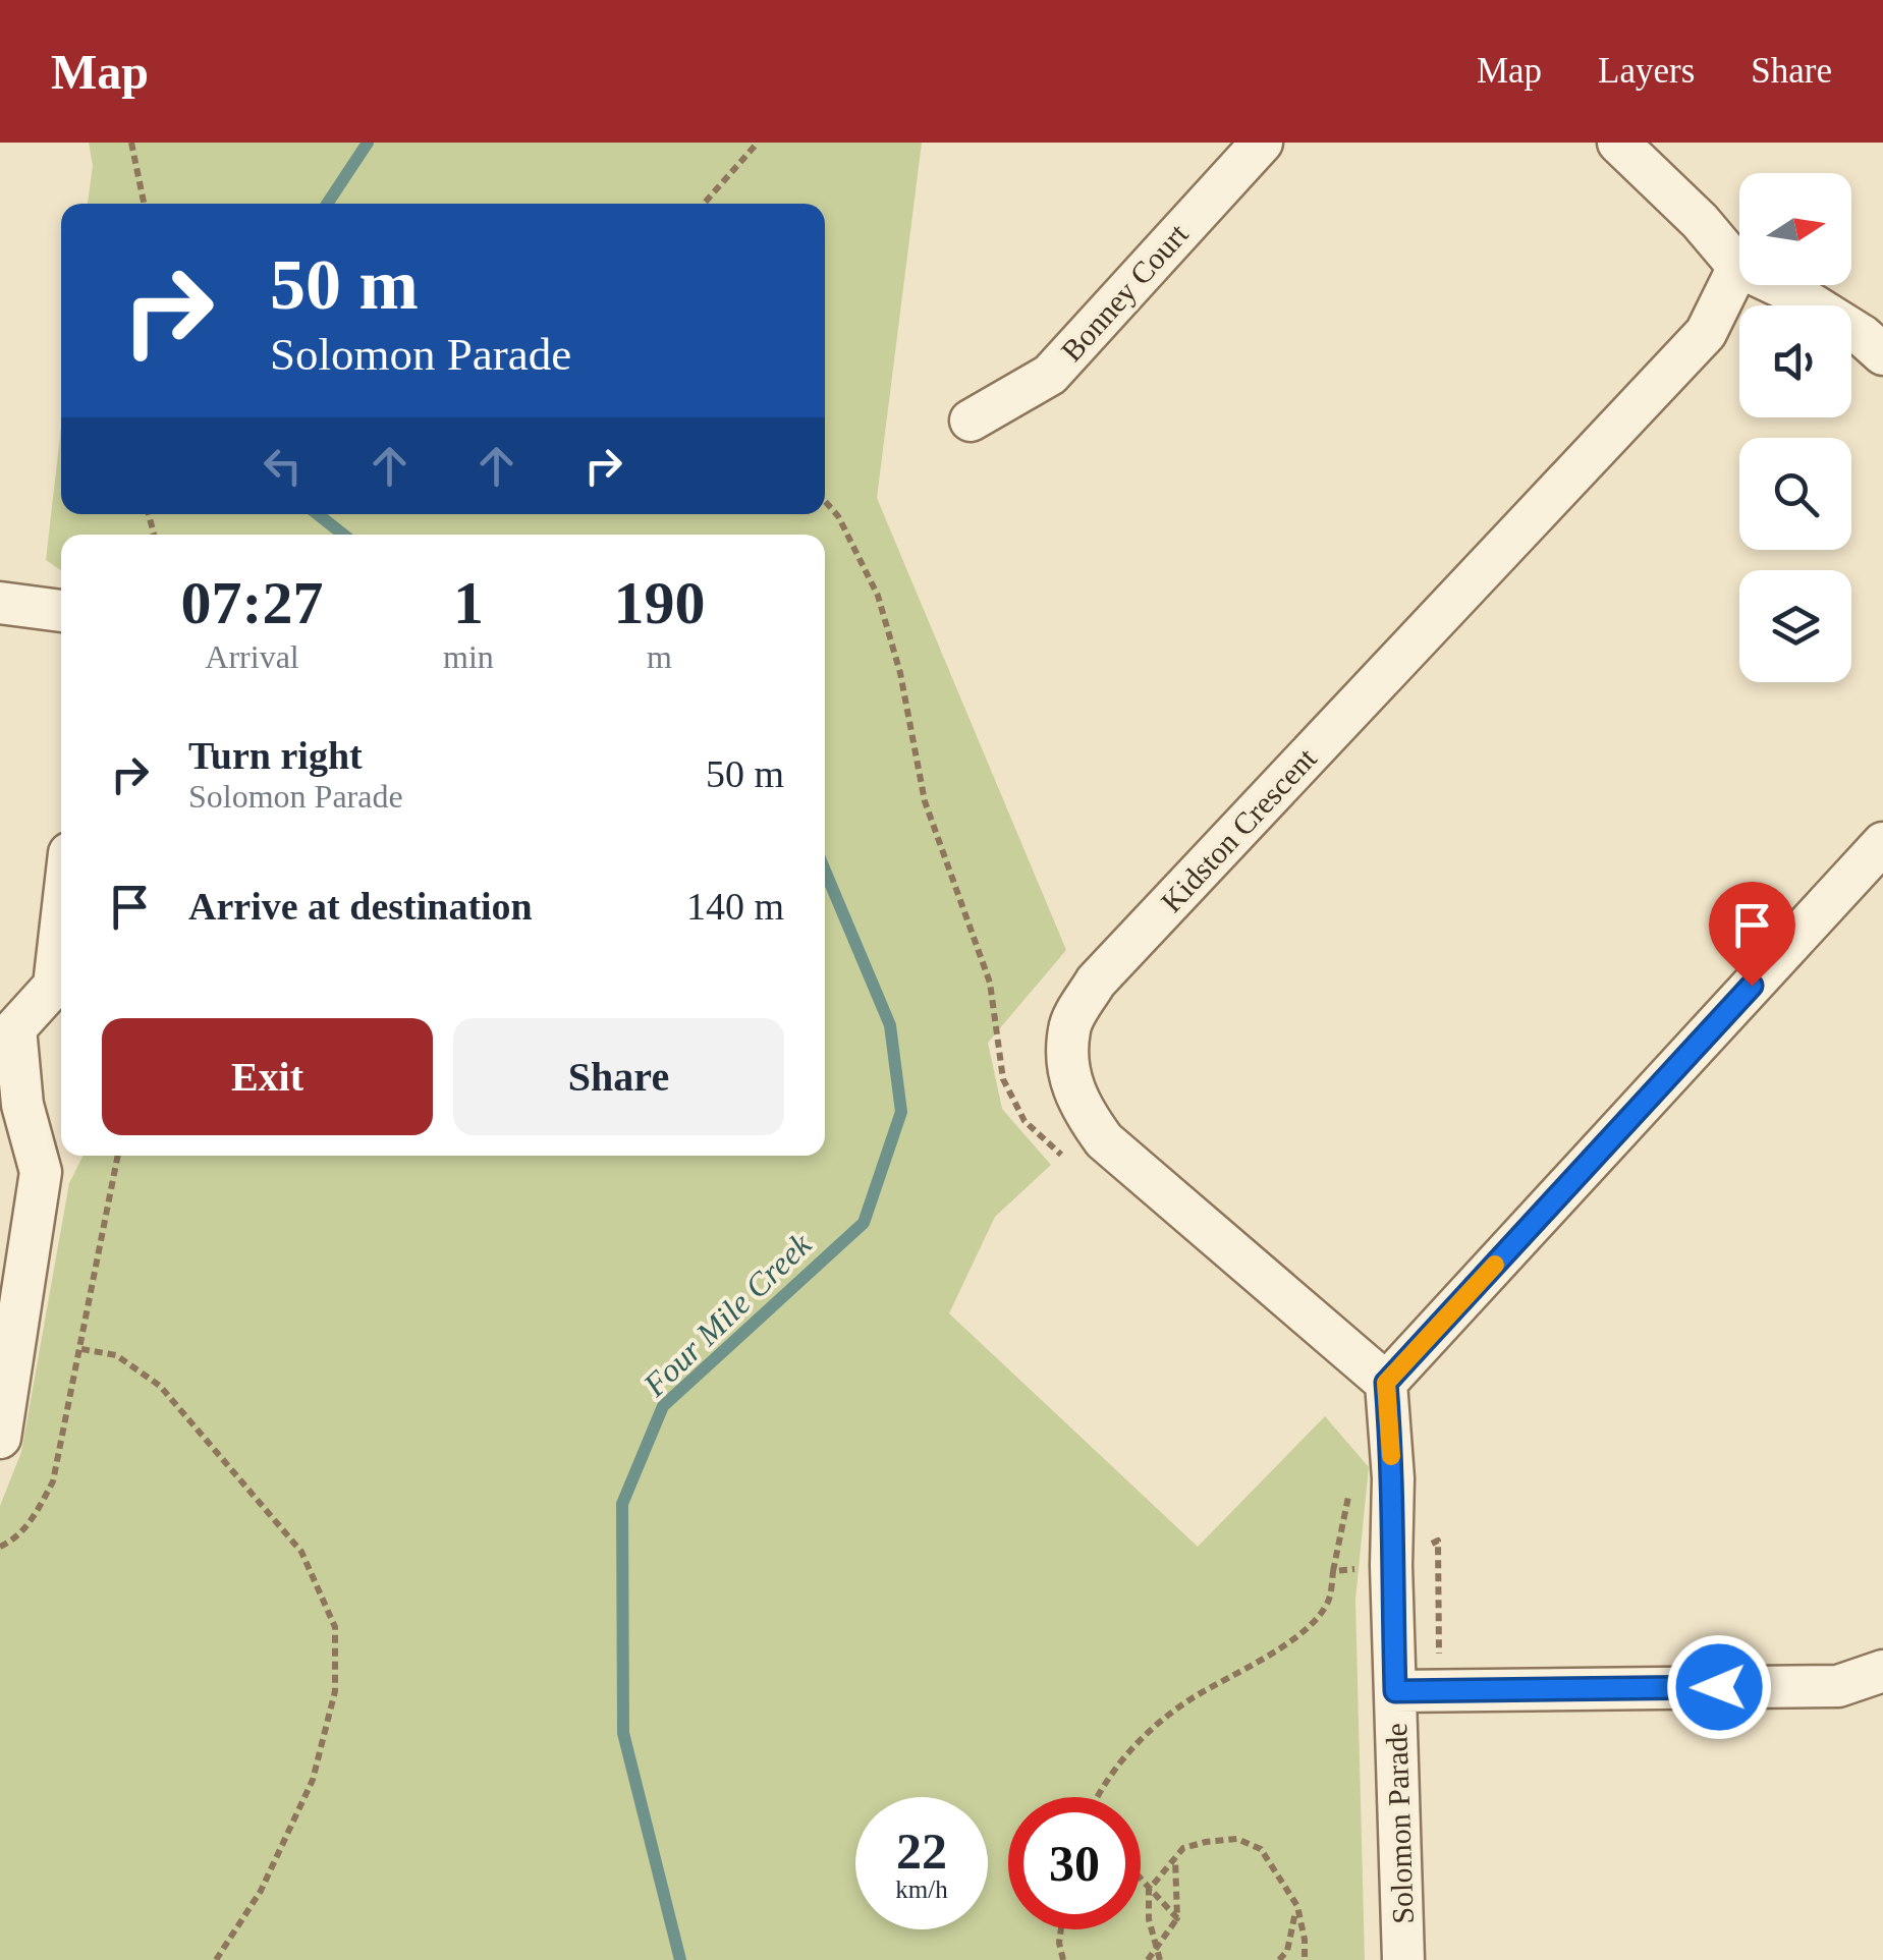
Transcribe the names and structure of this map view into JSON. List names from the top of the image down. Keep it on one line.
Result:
{"streets":{"street":["Bonney Court","Kidston Crescent","Solomon Parade"]},"crossings":[["Kidston Crescent","Solomon Parade"]],"water":["Four Mile Creek"],"north":"right","page":{"header":"Map","nav":["Map","Layers","Share"],"turn":["50 m","Solomon Parade"],"eta":["07:27","Arrival","1","min","190","m"],"list":[{"name":"Turn right","note":"Solomon Parade","value":"50 m"},{"name":"Arrive at destination","value":"140 m"}],"buttons":["Exit","Share"],"speed":"22 km/h","limit":"30"}}
